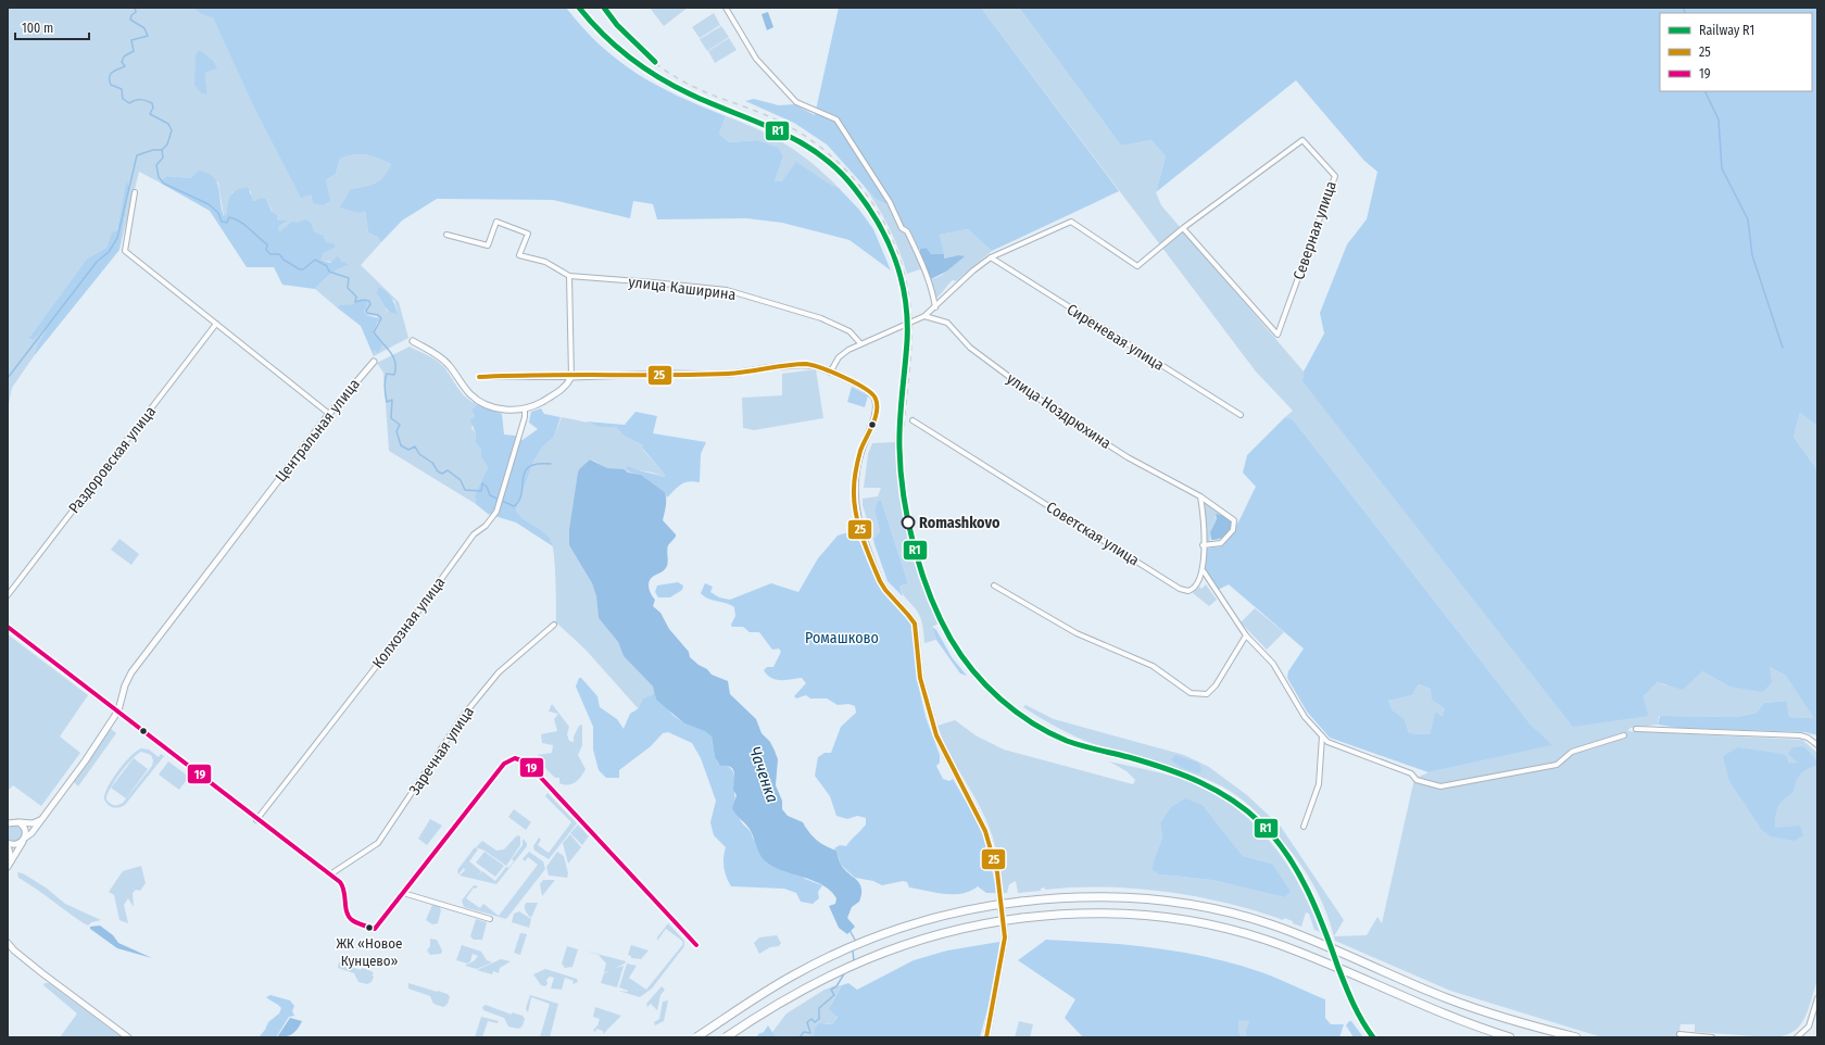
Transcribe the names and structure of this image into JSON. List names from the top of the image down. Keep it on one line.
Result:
{"streets":{"street":["Северная улица","улица Каширина","Сиреневая улица","улица Ноздрюхина","Центральная улица","Раздоровская улица","Советская улица","Колхозная улица","Заречная улица"]},"water":["Чаченка"],"parks":["Ромашково"],"places":["Romashkovo","ЖК «Новое Кунцево»"],"lines":["rail line R1","transit line 25","transit line 19"],"legend":["Railway R1","25","19"],"scale_bar":"100 m"}
